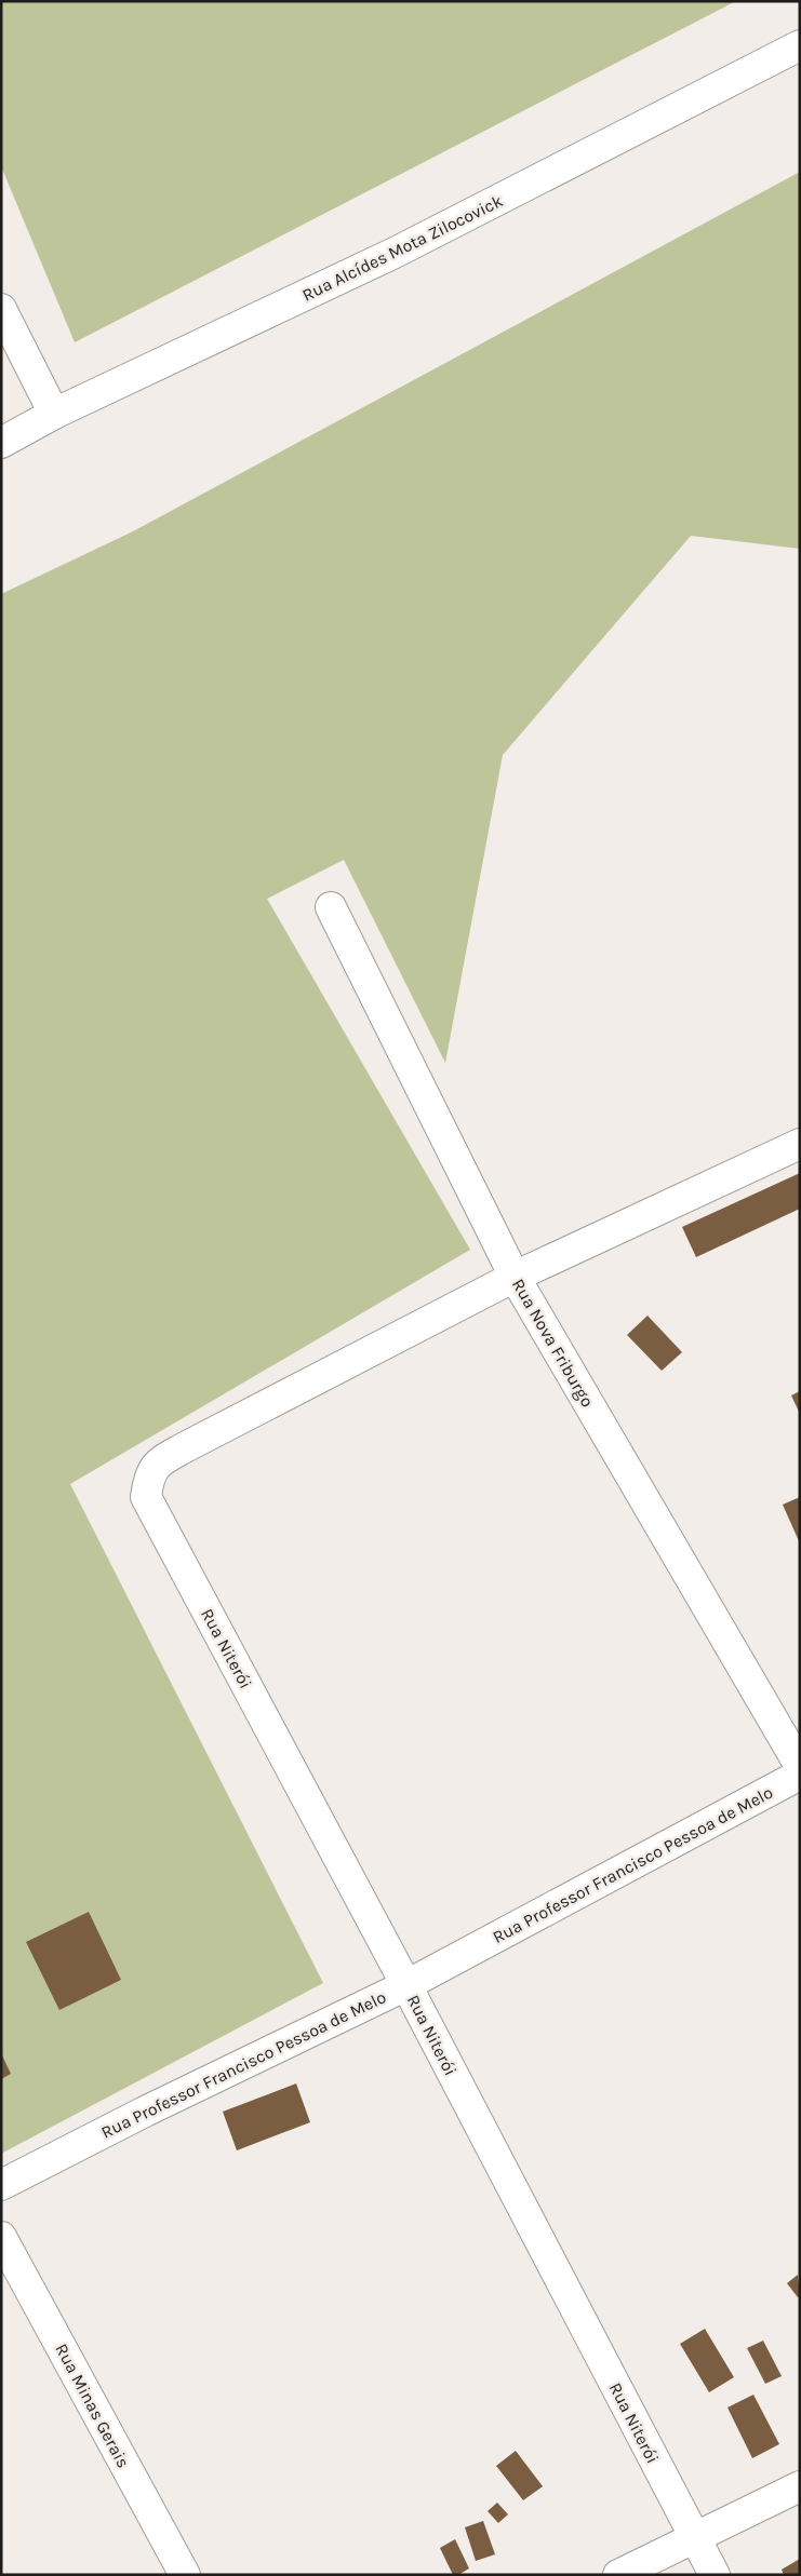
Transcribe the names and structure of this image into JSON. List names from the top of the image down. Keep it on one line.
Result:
{"streets":{"street":["Rua Alcídes Mota Zilocovick","Rua Nova Friburgo","Rua Niterói","Rua Professor Francisco Pessoa de Melo","Rua Minas Gerais"]},"crossings":[["Rua Nova Friburgo","Rua Niterói"],["Rua Niterói","Rua Professor Francisco Pessoa de Melo"]]}
